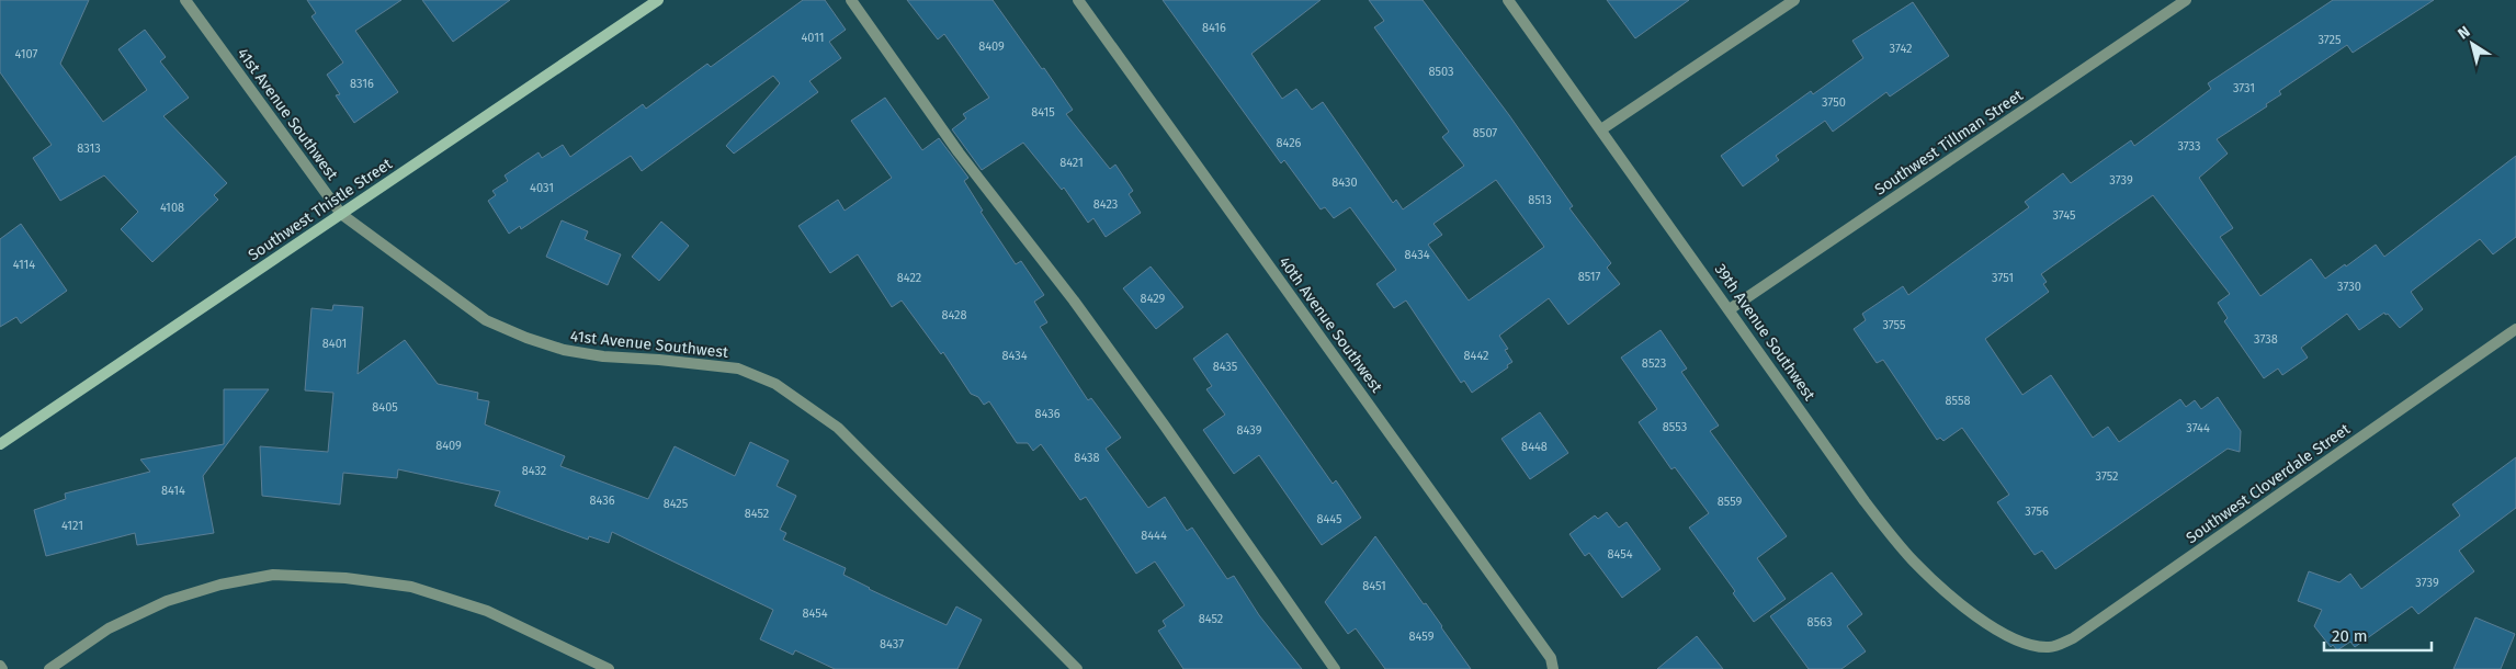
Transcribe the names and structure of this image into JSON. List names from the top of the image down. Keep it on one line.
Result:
{"streets":{"main road":["Southwest Thistle Street"],"street":["41st Avenue Southwest","Southwest Tillman Street","40th Avenue Southwest","39th Avenue Southwest","Southwest Cloverdale Street"]},"crossings":[["41st Avenue Southwest","Southwest Thistle Street"],["Southwest Tillman Street","39th Avenue Southwest"],["39th Avenue Southwest","Southwest Cloverdale Street"]],"house_numbers":["8416","4011","3725","8409","3742","4107","8503","8316","3731","3750","8415","8507","8426","3733","8313","8421","3739","8430","4031","8513","8423","4108","3745","8434","4114","8517","8422","3751","3730","8429","8428","3755","3738","8401","8434","8442","8523","8435","8558","8405","8436","8553","3744","8439","8409","8448","8438","8432","3752","8414","8436","8559","8425","3756","8452","8445","4121","8444","8454","3739","8451","8454","8452","8563","8459","8437"],"scale_bar":"20 m","north":"top left"}
